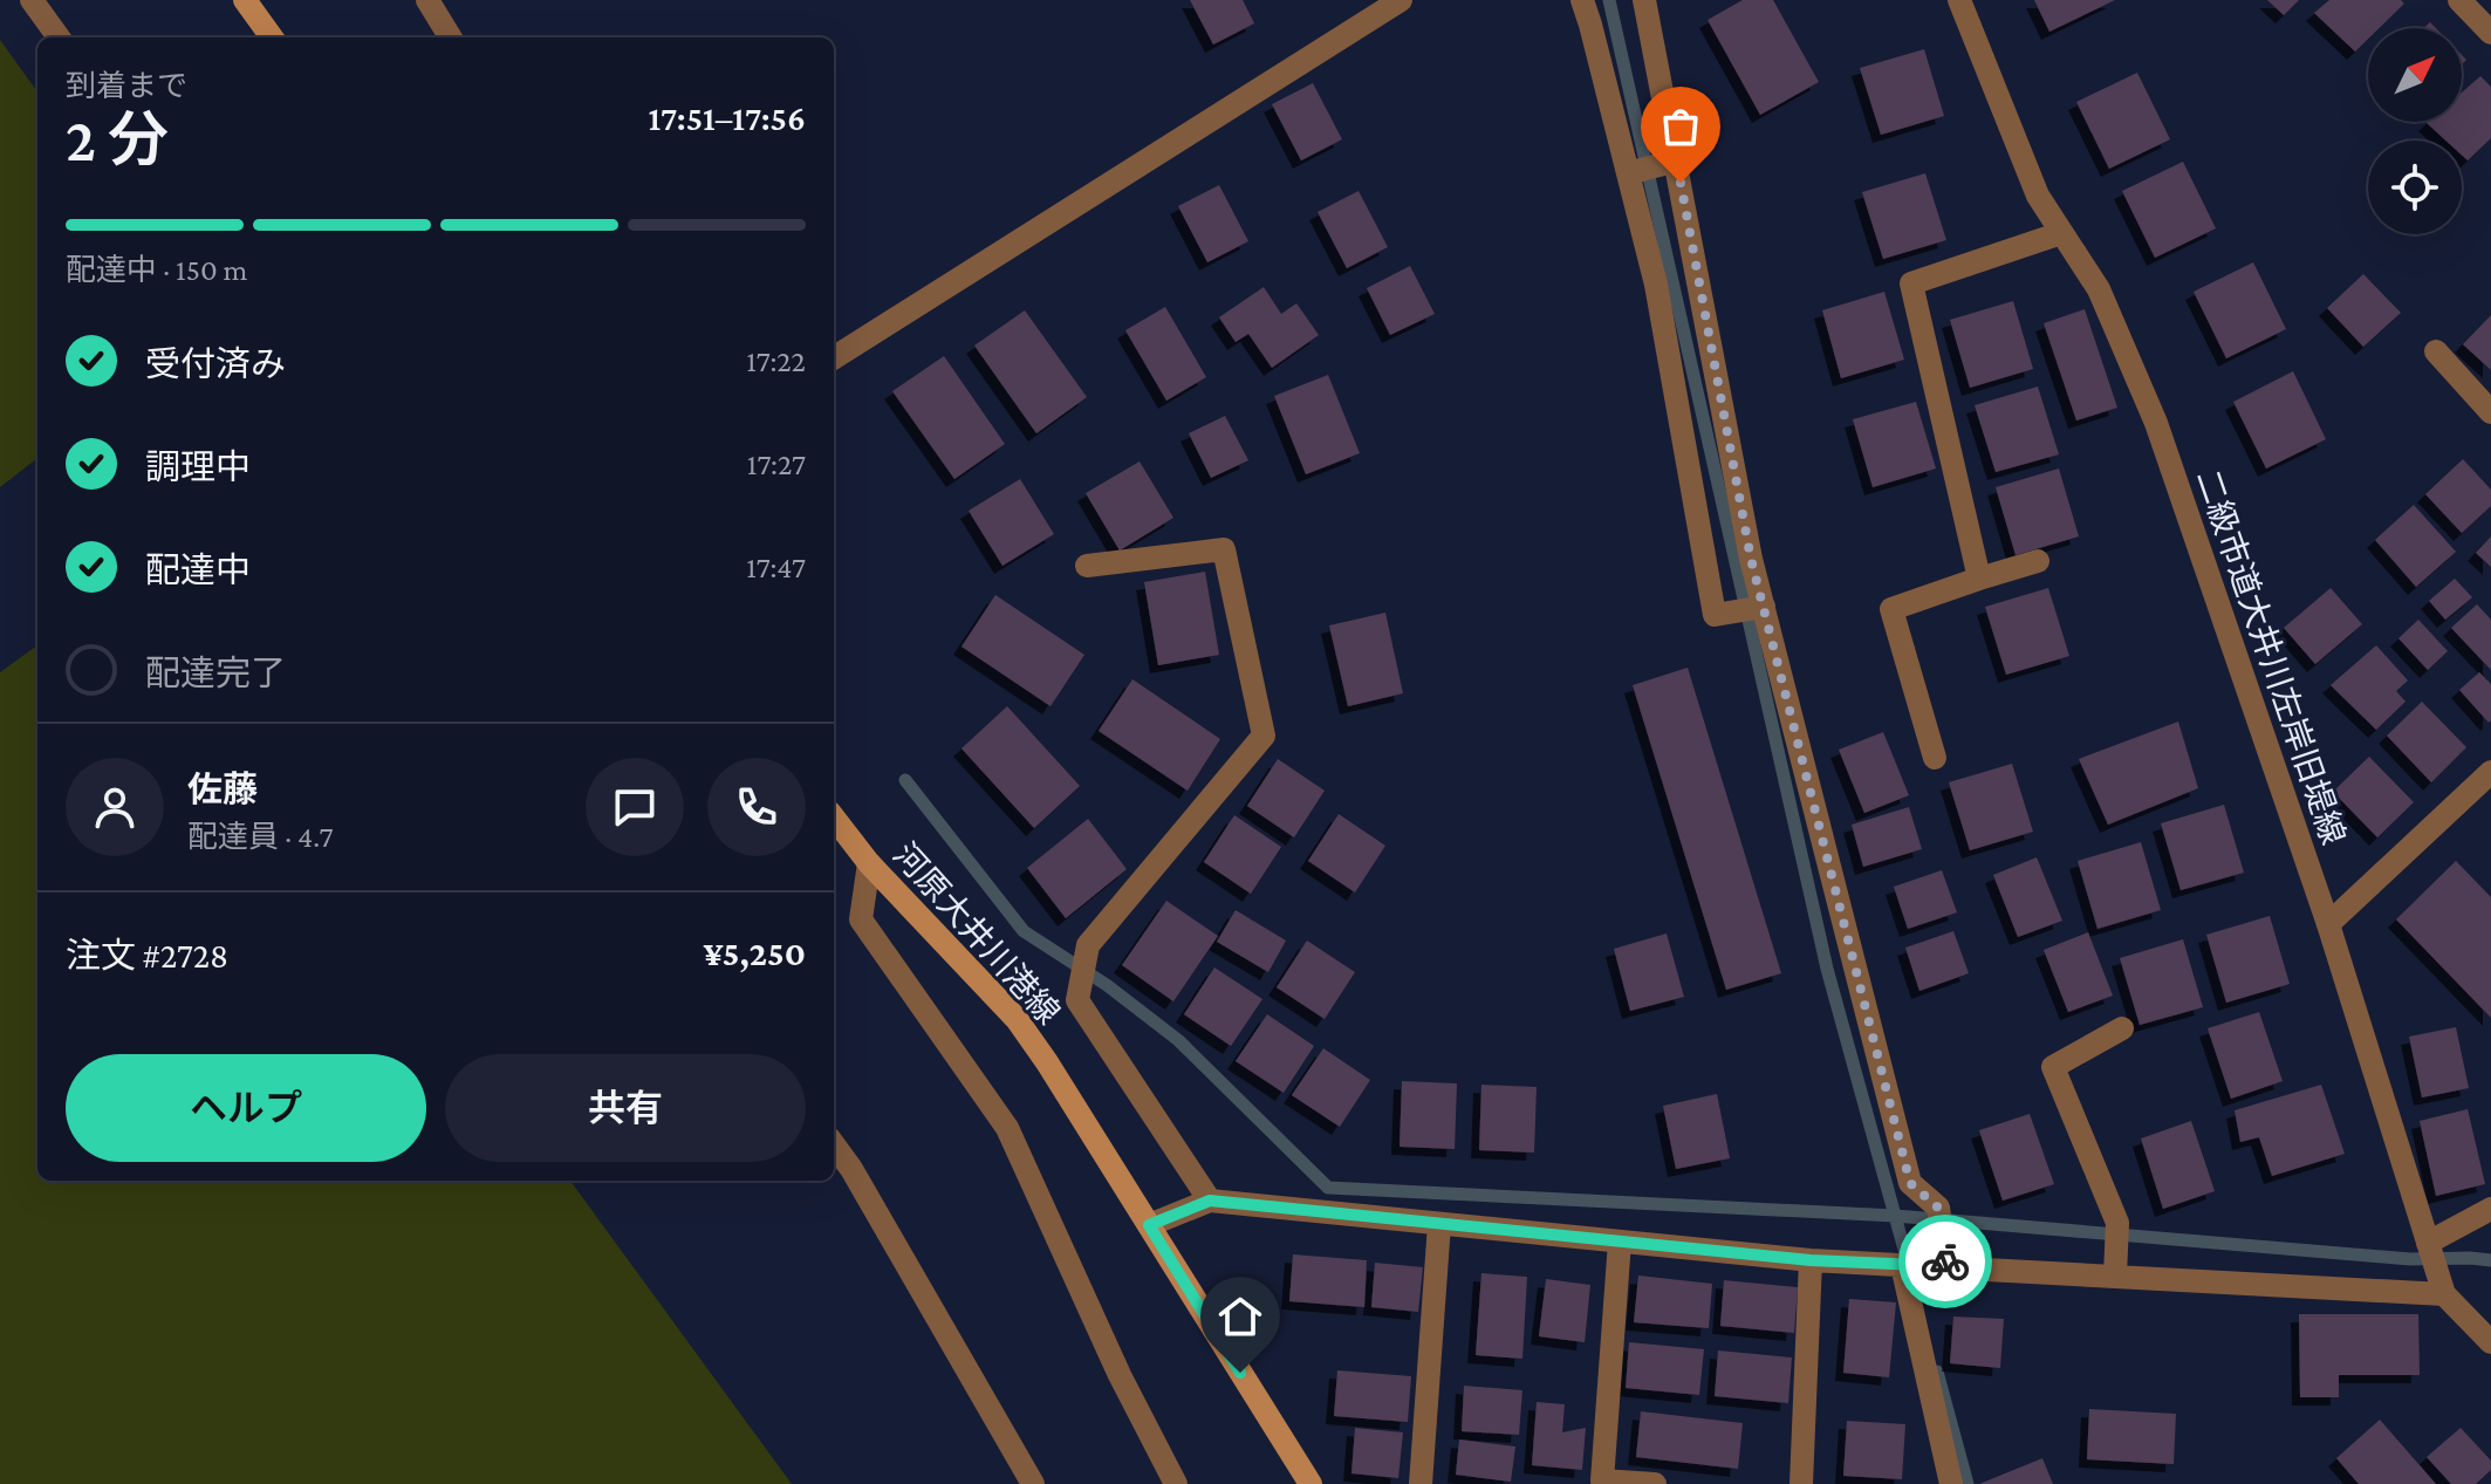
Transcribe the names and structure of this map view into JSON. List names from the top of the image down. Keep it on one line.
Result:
{"streets":{"main road":["河原大井川港線"],"street":["二級市道大井川左岸旧堤線"]},"north":"top right","page":{"heading":["2 分","到着まで","17:51–17:56"],"panel":["佐藤","配達員 · 4.7","注文 #2728","¥5,250"],"bar":"配達中 · 150 m","list":[["受付済み","17:22"],["調理中","17:27"],["配達中","17:47"],"配達完了"],"buttons":["ヘルプ","共有"]}}
